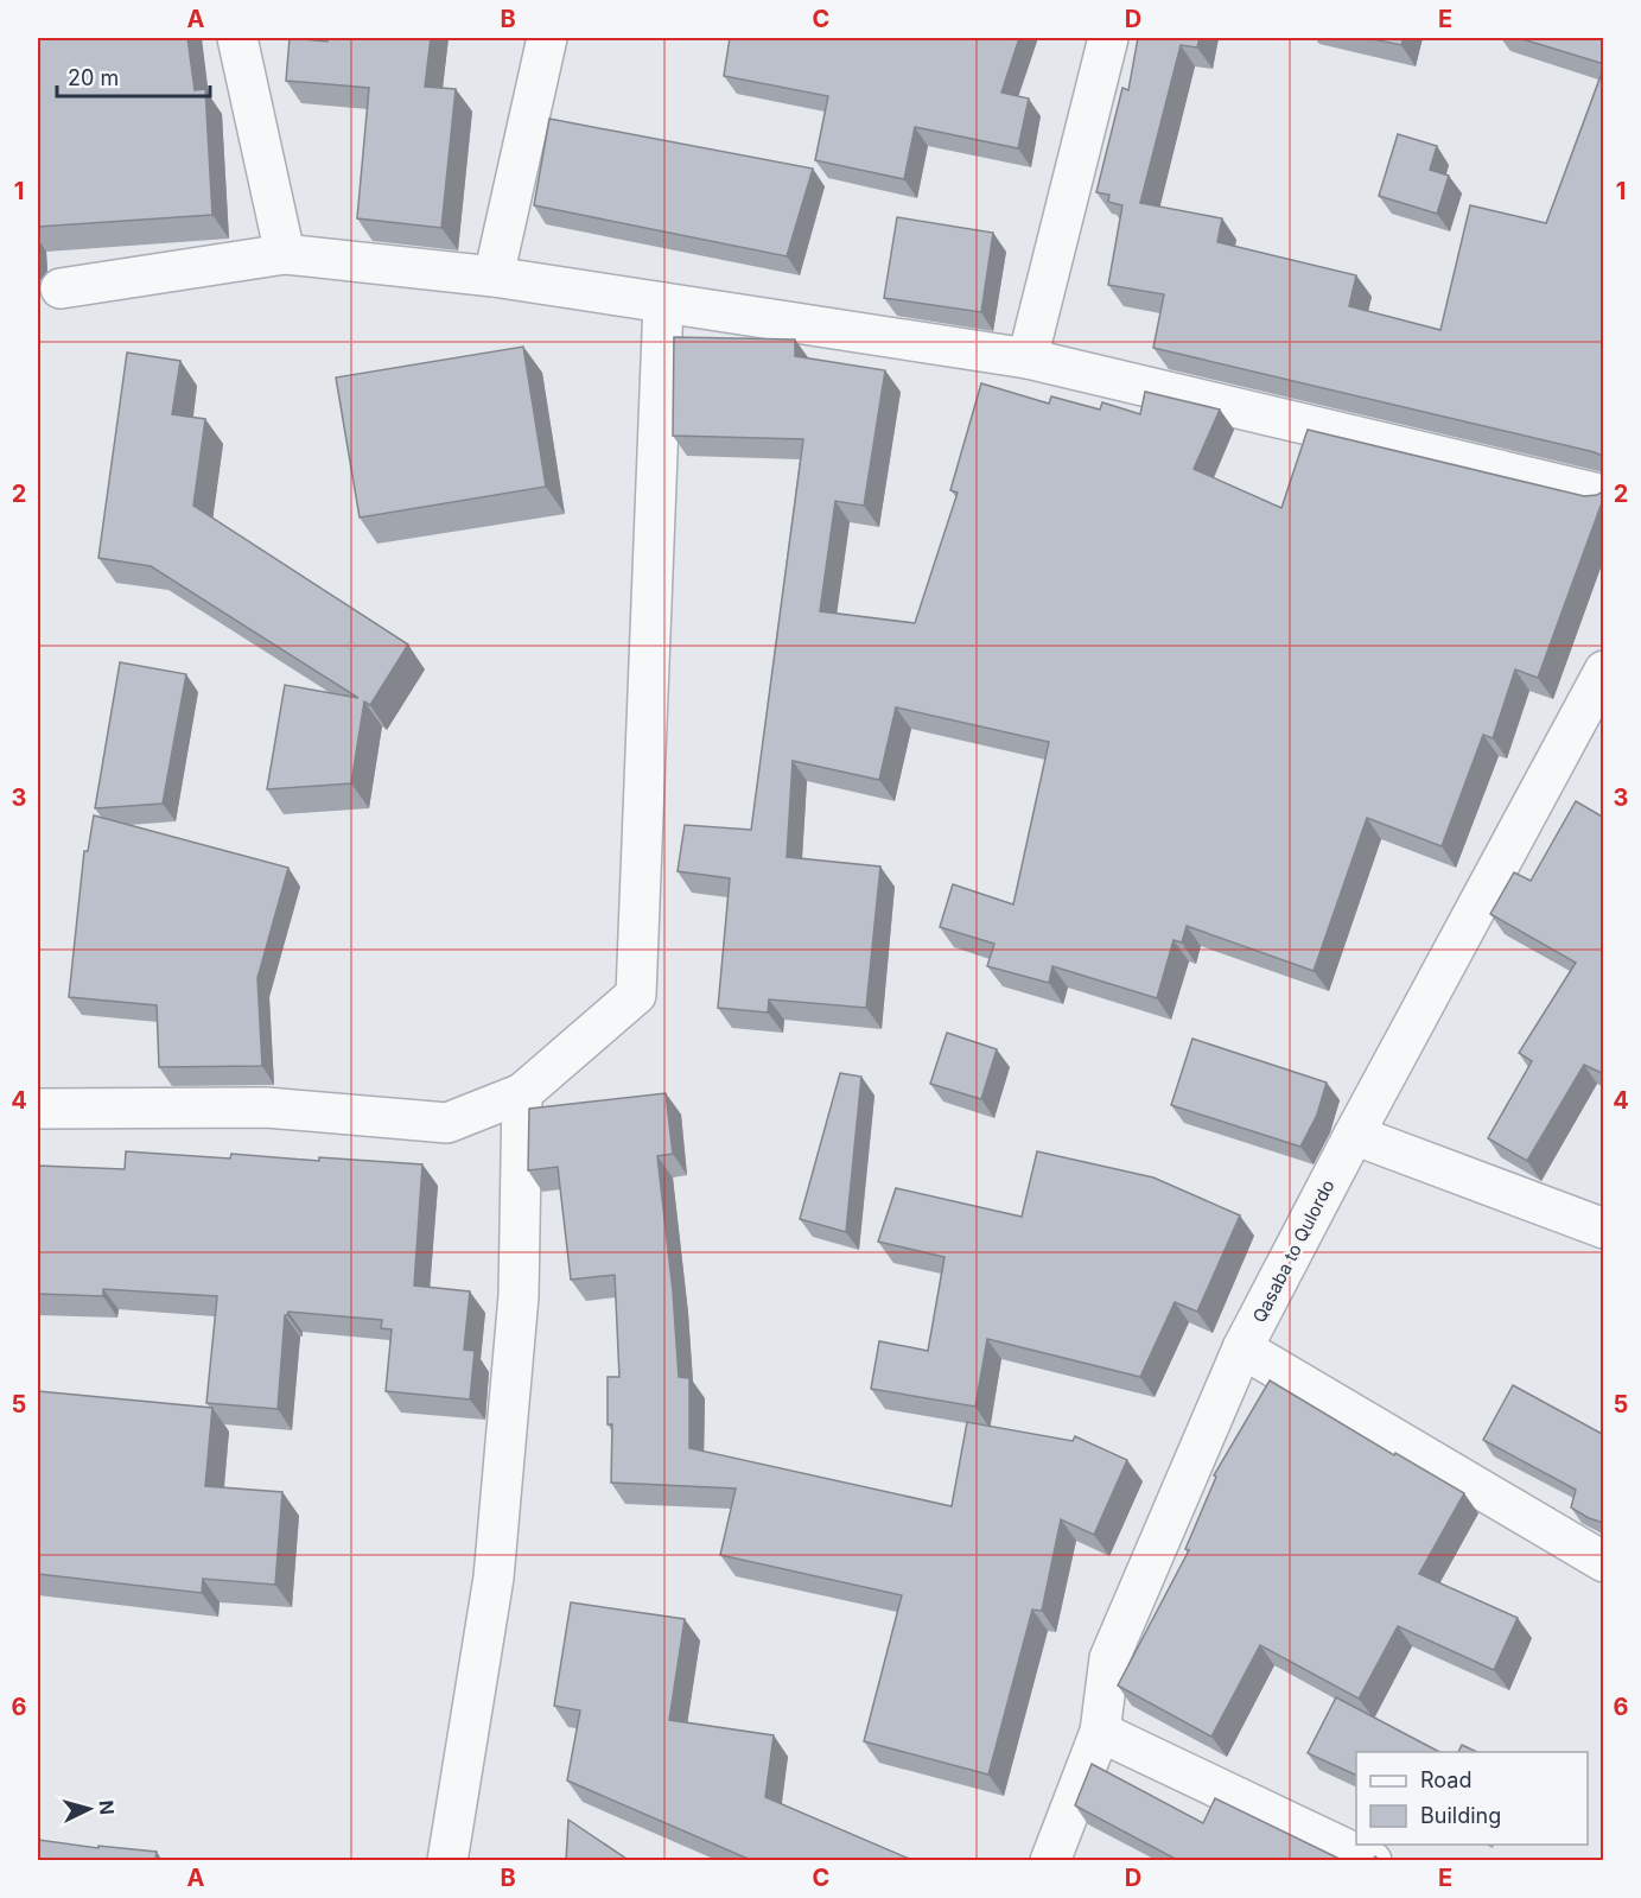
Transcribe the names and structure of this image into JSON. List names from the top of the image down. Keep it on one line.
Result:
{"streets":{"street":["Qasaba to Qulordo"]},"legend":["Road","Building"],"scale_bar":"20 m","north":"right","grid":{"columns":["A","B","C","D","E"],"rows":["1","2","3","4","5","6"]}}
